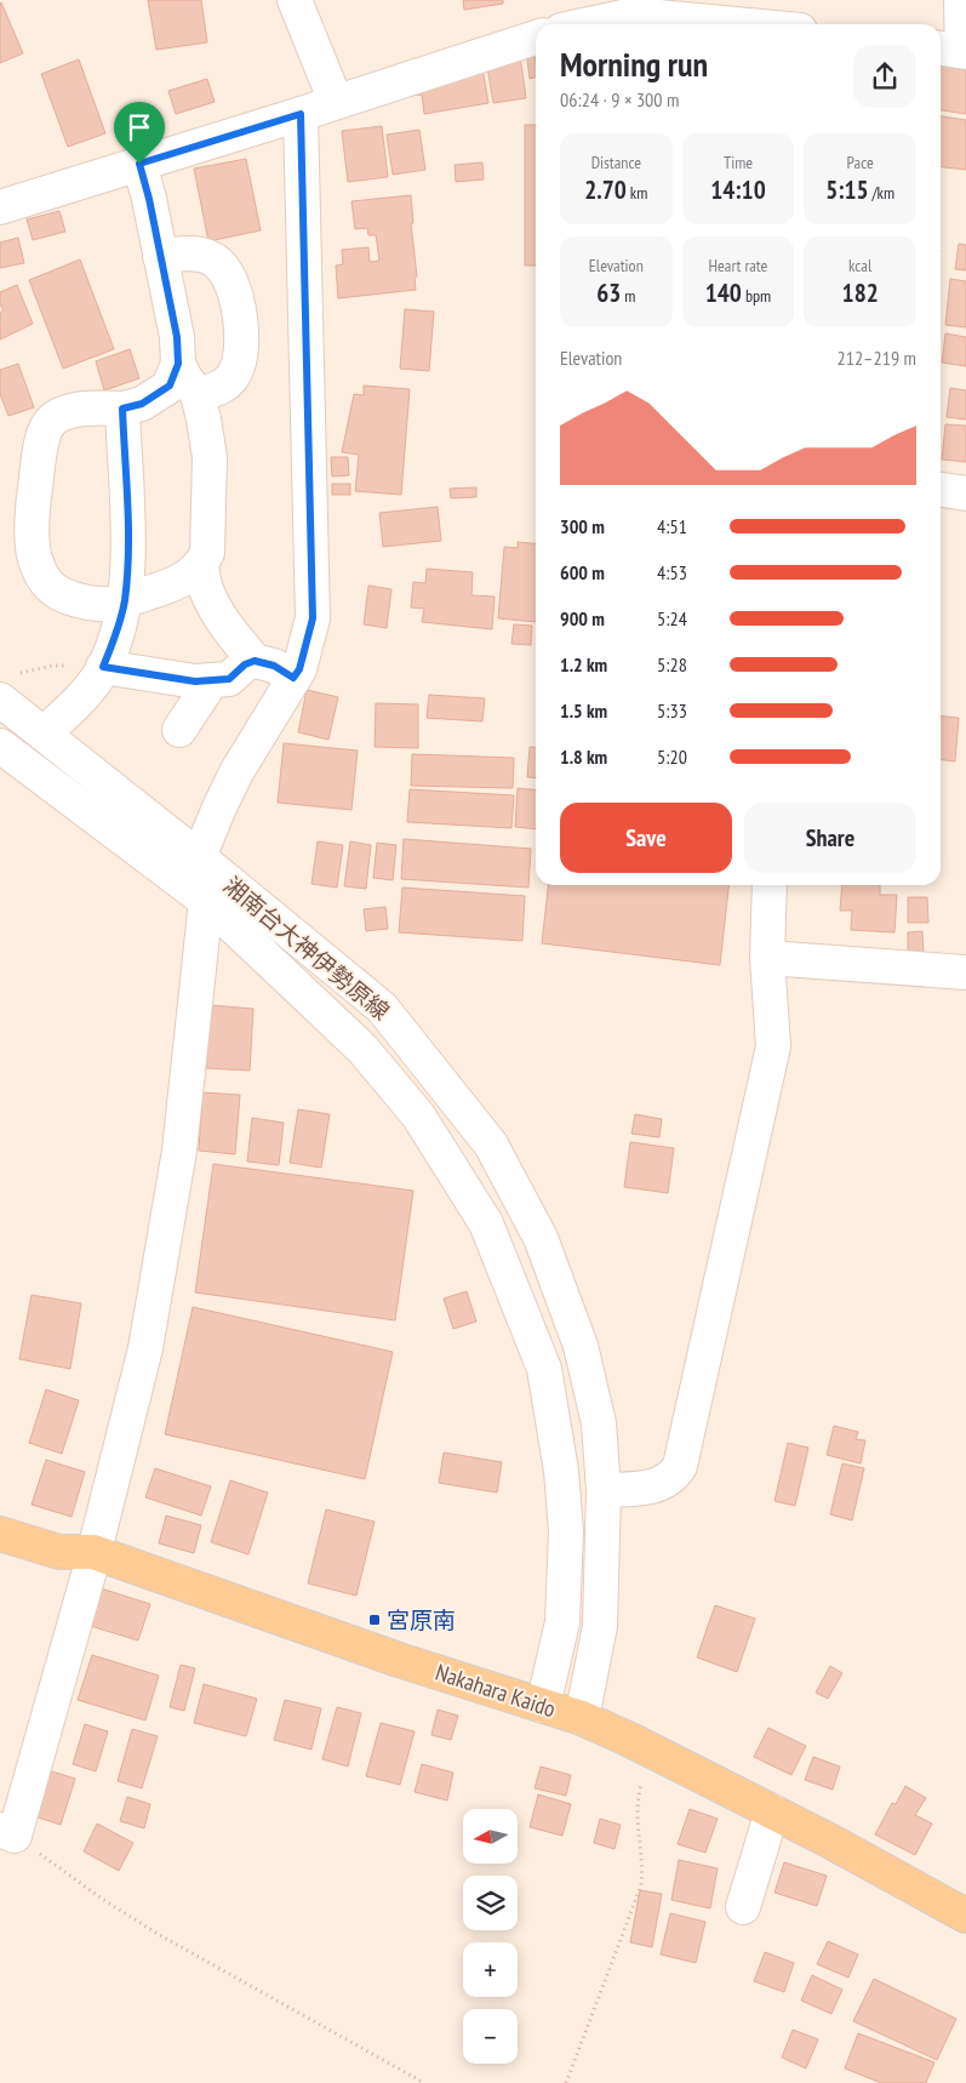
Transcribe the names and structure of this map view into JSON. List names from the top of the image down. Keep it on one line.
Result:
{"streets":{"main road":["Nakahara Kaido"],"street":["湘南台大神伊勢原線"]},"crossings":[["湘南台大神伊勢原線","Nakahara Kaido"]],"places":{"transit":["宮原南"]},"north":"left","page":{"heading":["Morning run","06:24 · 9 × 300 m"],"stats":[["Distance","2.70 km"],["Time","14:10"],["Pace","5:15 /km"],["Elevation","63 m"],["Heart rate","140 bpm"],["kcal","182"]],"chart":["Elevation","212–219 m"],"list":[{"name":"300 m","note":"4:51"},{"name":"600 m","note":"4:53"},{"name":"900 m","note":"5:24"},{"name":"1.2 km","note":"5:28"},{"name":"1.5 km","note":"5:33"},{"name":"1.8 km","note":"5:20"}],"buttons":["Save","Share"],"map_buttons":["+","−"]}}
